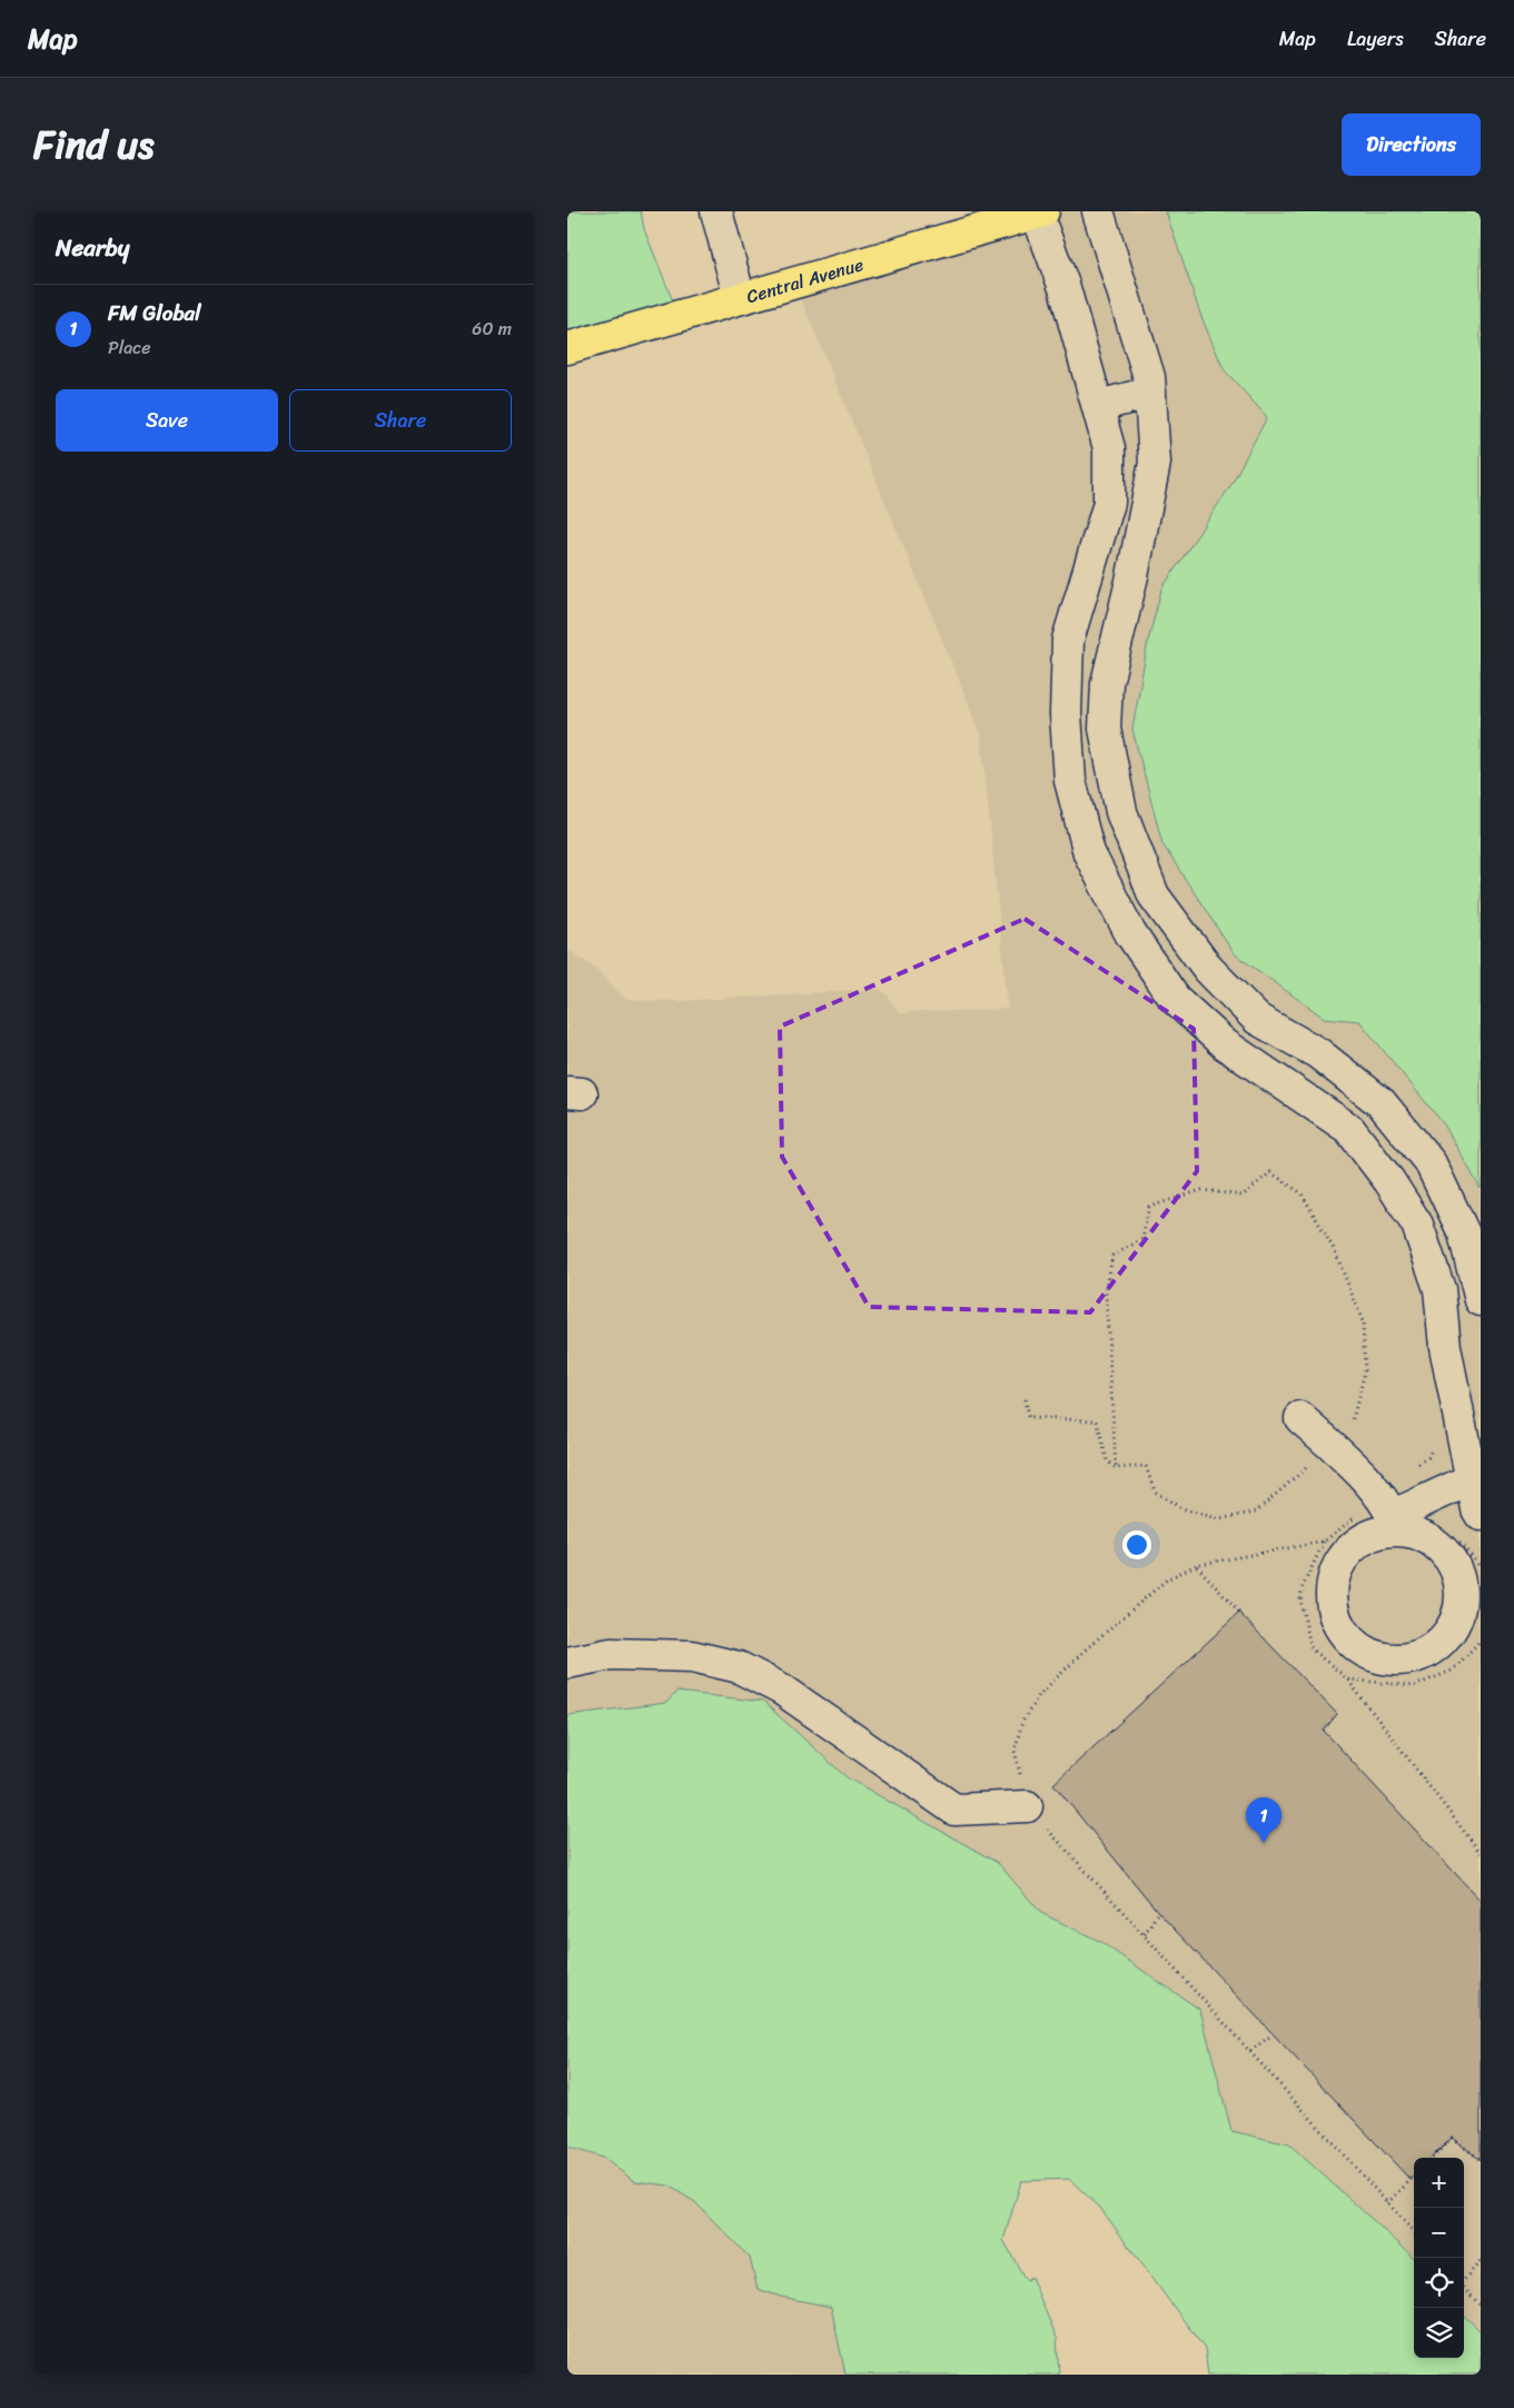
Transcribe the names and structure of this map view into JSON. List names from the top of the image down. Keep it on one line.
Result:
{"streets":{"main road":["Central Avenue"]},"page":{"header":"Map","nav":["Map","Layers","Share"],"title":"Find us","buttons":["Directions",["Save","Share"]],"heading":"Nearby","list":[{"mark":"1","name":"FM Global","note":"Place","value":"60 m"}],"pins":"1","map_buttons":["+","−"]}}
